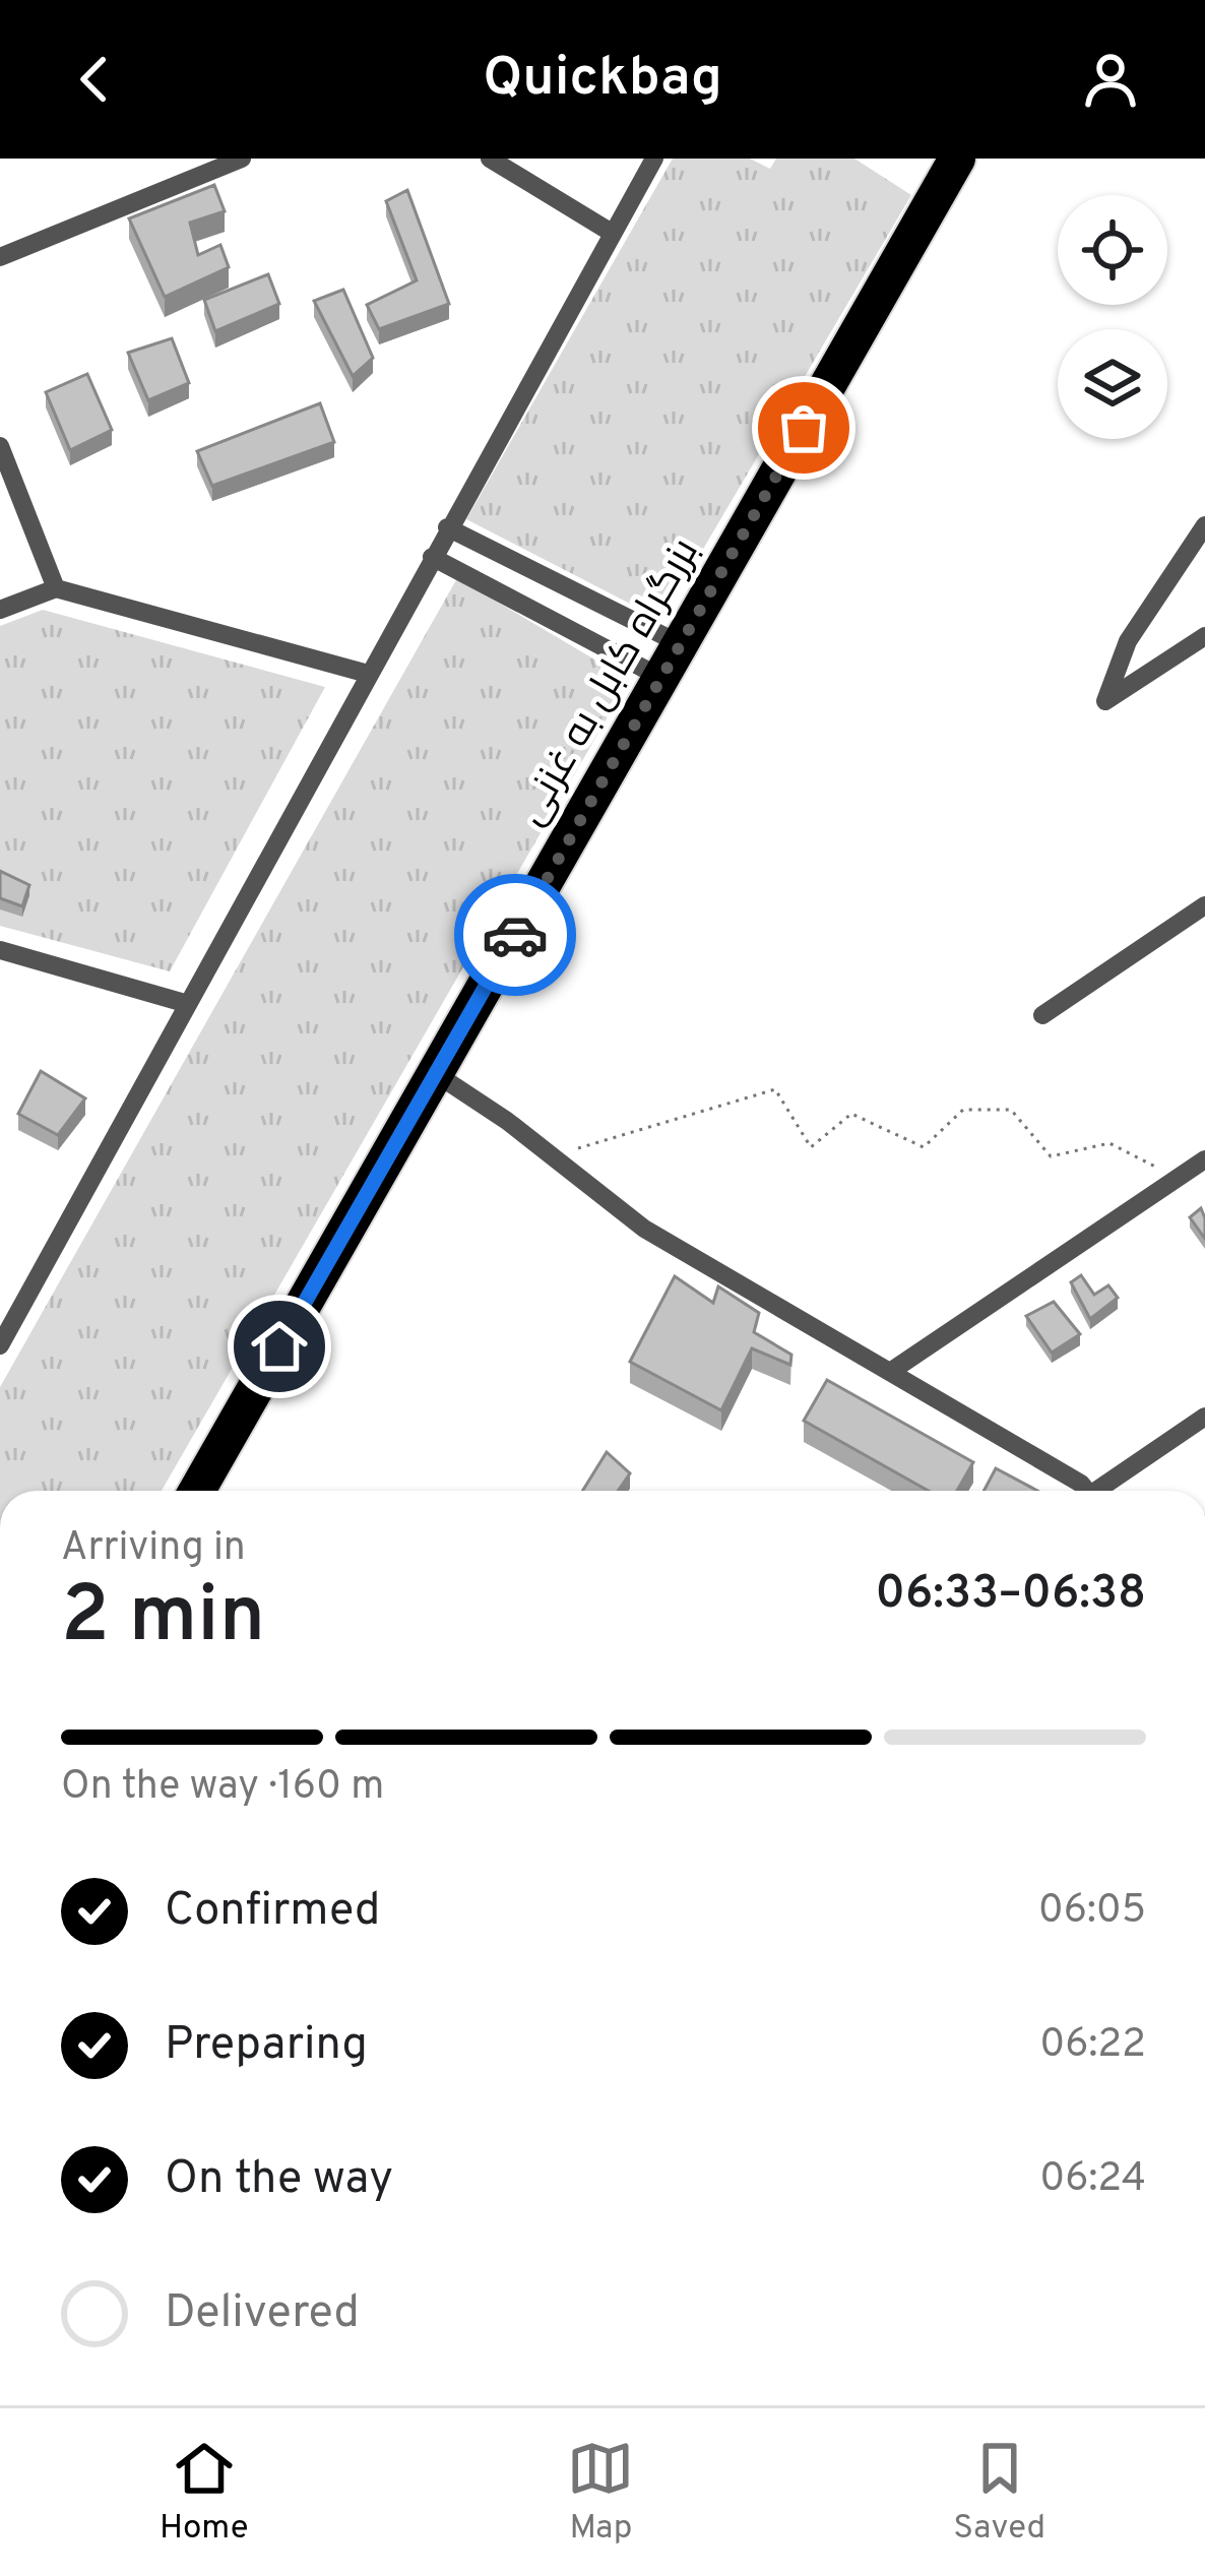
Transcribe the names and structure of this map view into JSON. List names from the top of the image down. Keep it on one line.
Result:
{"streets":{"highway":["بزرگراه کابل به غزنی"]},"page":{"header":"Quickbag","heading":["2 min","Arriving in","06:33–06:38"],"bar":"On the way · 160 m","list":[["Confirmed","06:05"],["Preparing","06:22"],["On the way","06:24"],"Delivered"],"tabs":["Home","Map","Saved"]}}
